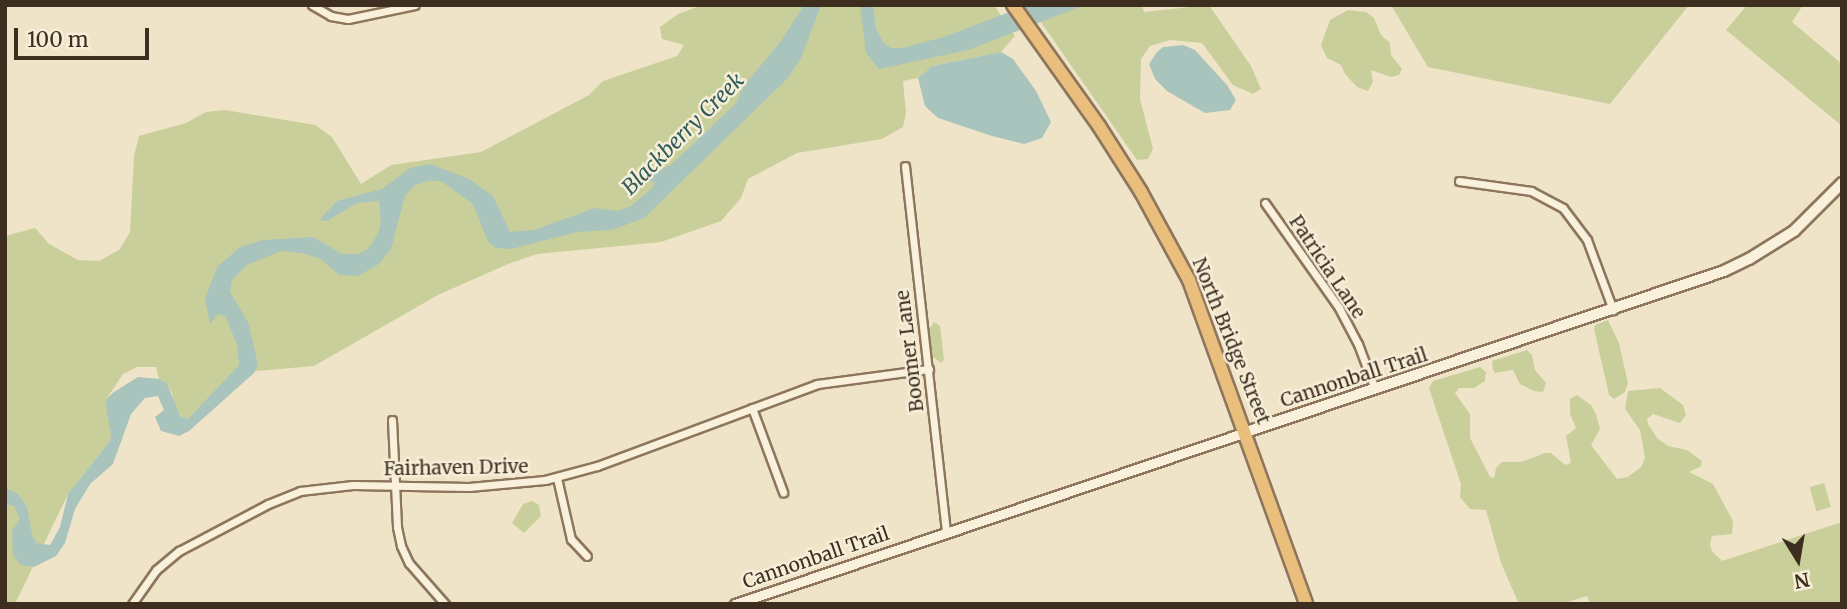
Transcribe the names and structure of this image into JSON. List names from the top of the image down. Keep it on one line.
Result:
{"streets":{"highway":["North Bridge Street"],"main road":["Cannonball Trail"],"street":["Patricia Lane","Boomer Lane","Fairhaven Drive"]},"crossings":[["Patricia Lane","Cannonball Trail"],["North Bridge Street","Cannonball Trail"],["Boomer Lane","Cannonball Trail"],["Boomer Lane","Fairhaven Drive"]],"water":["Blackberry Creek"],"scale_bar":"100 m","north":"bottom"}
